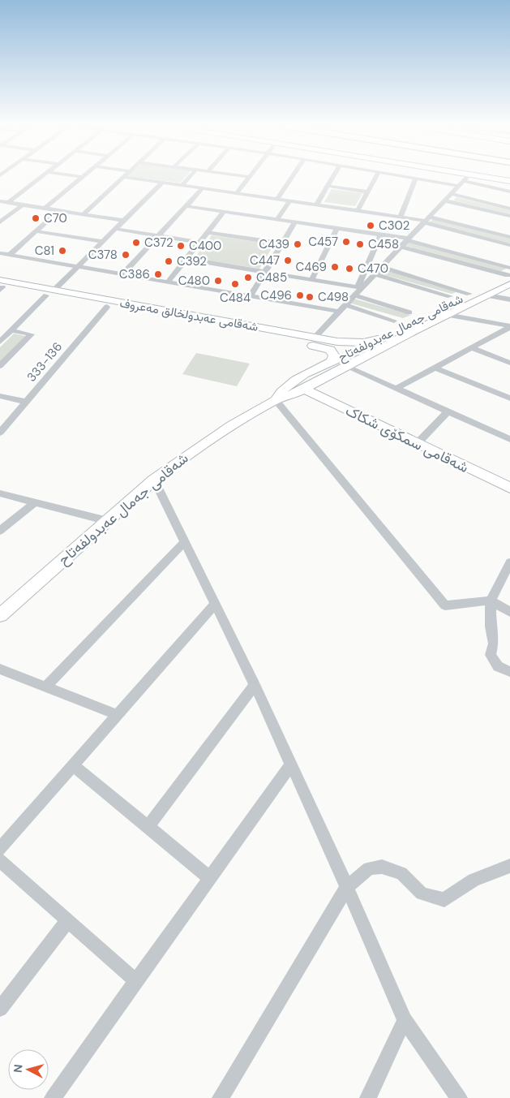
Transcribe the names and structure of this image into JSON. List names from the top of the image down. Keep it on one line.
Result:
{"streets":{"main road":["شەقامی عەبدولخالق مەعروف","شەقامی جەمال عەبدولفەتاح","شەقامی سمکۆی شکاک"],"street":["333-136"]},"crossings":[["شەقامی عەبدولخالق مەعروف","شەقامی جەمال عەبدولفەتاح"],["شەقامی عەبدولخالق مەعروف","333-136"],["شەقامی جەمال عەبدولفەتاح","شەقامی سمکۆی شکاک"]],"places":["C70","C302","C457","C372","C439","C458","C400","C81","C378","C447","C392","C469","C470","C386","C485","C480","C484","C496","C498"],"north":"left"}
